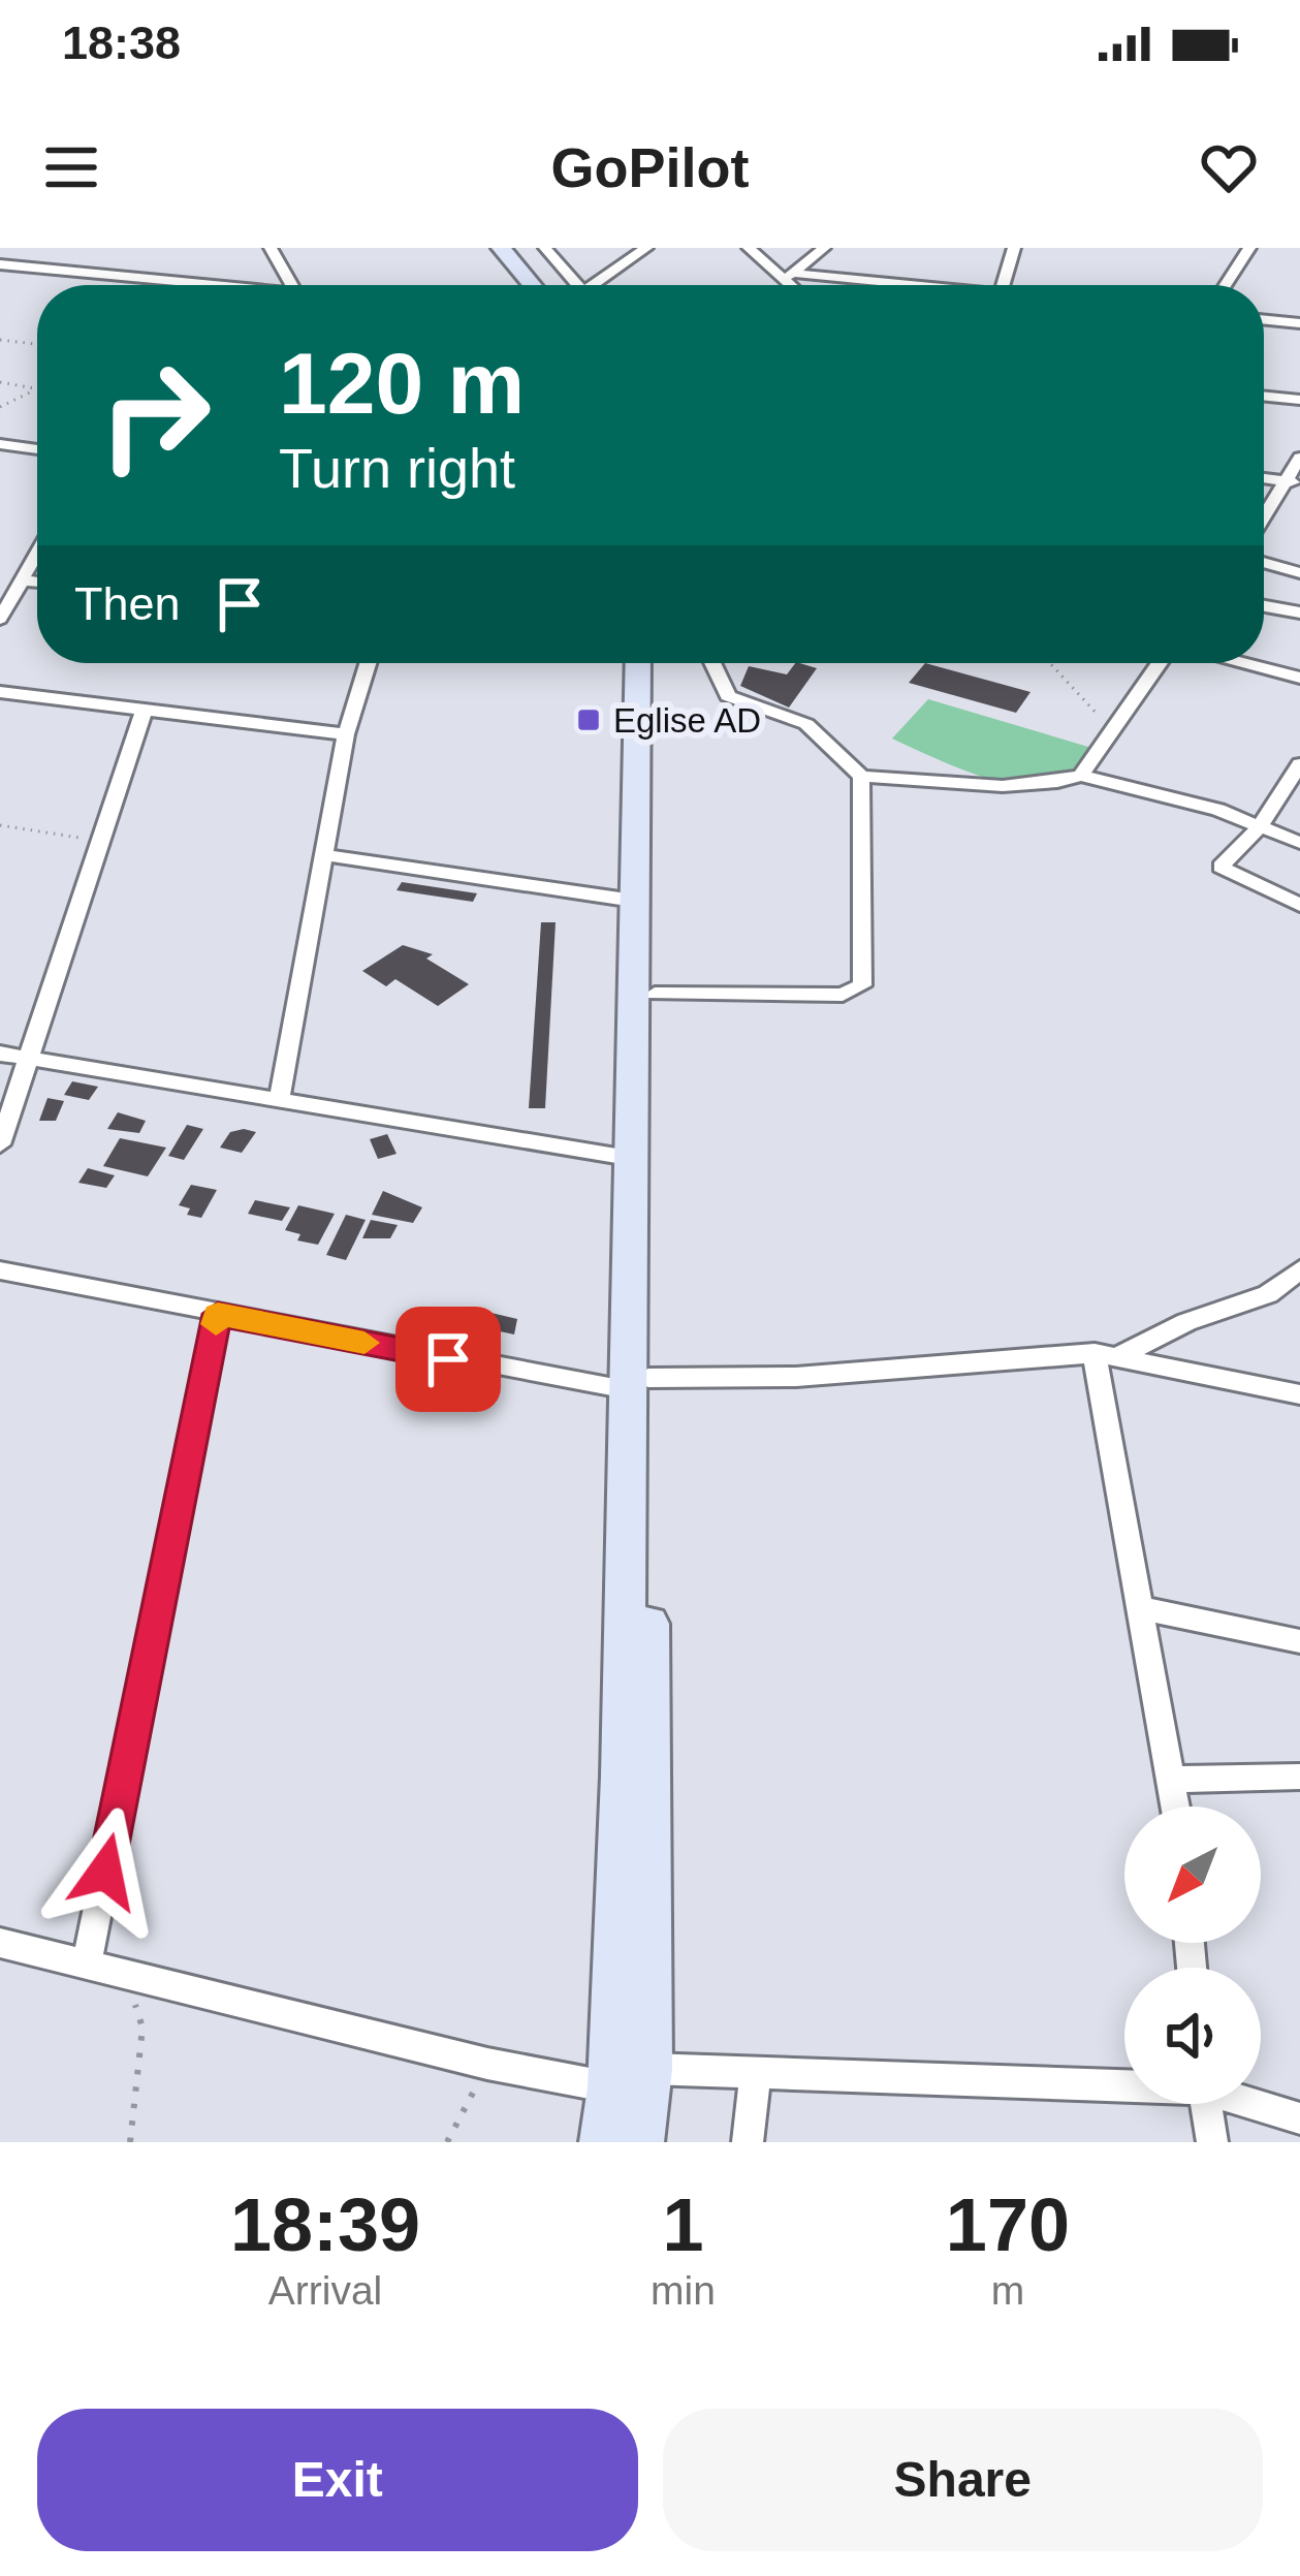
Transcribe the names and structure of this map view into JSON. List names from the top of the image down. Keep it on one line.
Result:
{"places":{"transit":["Eglise AD"]},"north":"bottom left","page":{"status":"18:38","header":"GoPilot","turn":["120 m","Turn right"],"then":"Then","eta":["18:39","Arrival","1","min","170","m"],"buttons":["Exit","Share"]}}
